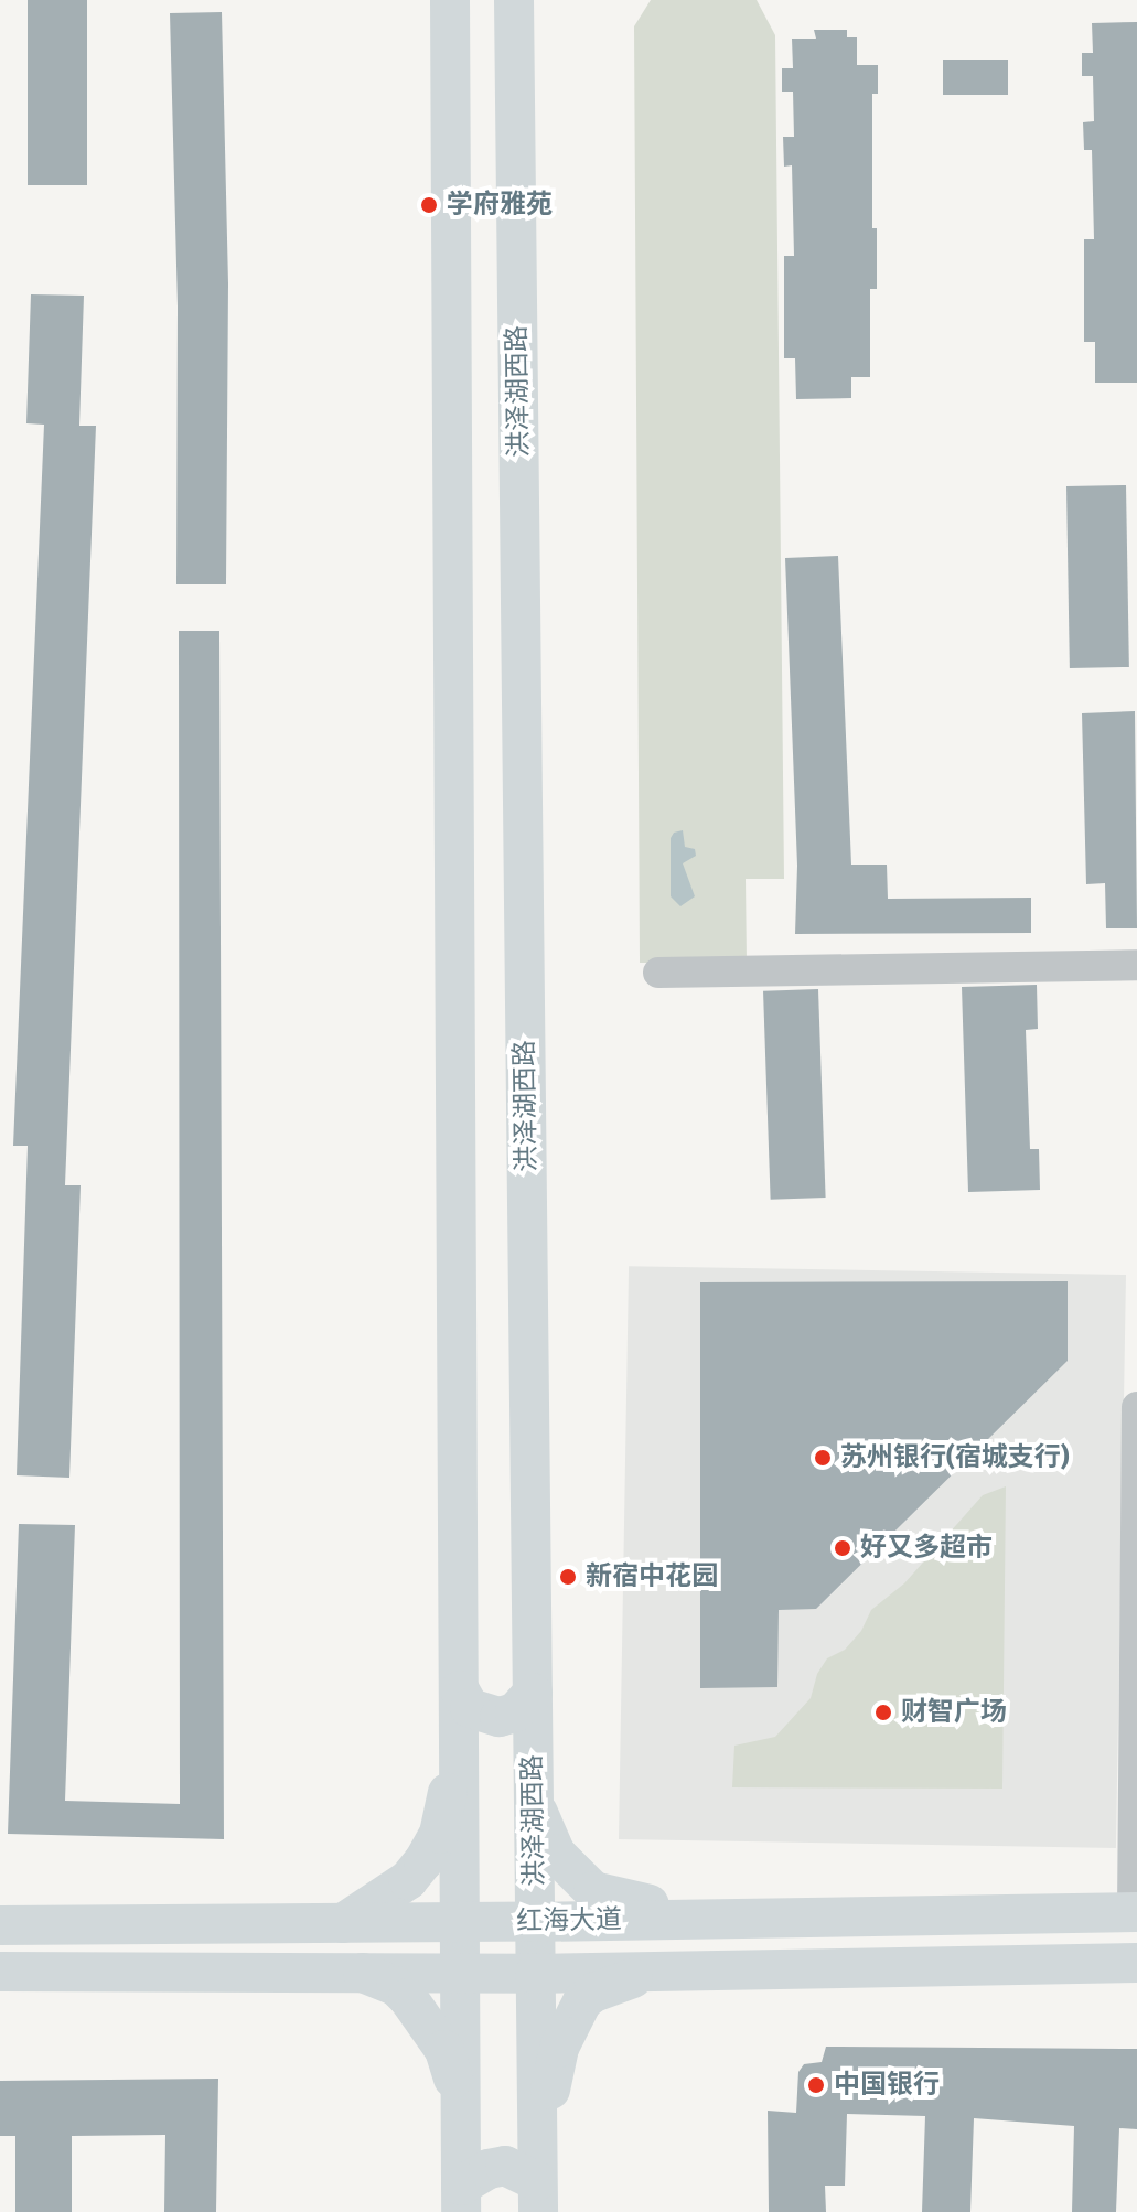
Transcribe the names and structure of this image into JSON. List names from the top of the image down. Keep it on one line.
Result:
{"streets":{"main road":["洪泽湖西路","红海大道"]},"crossings":[["洪泽湖西路","红海大道"]],"places":["学府雅苑","苏州银行(宿城支行)","好又多超市","新宿中花园","财智广场","中国银行"]}
